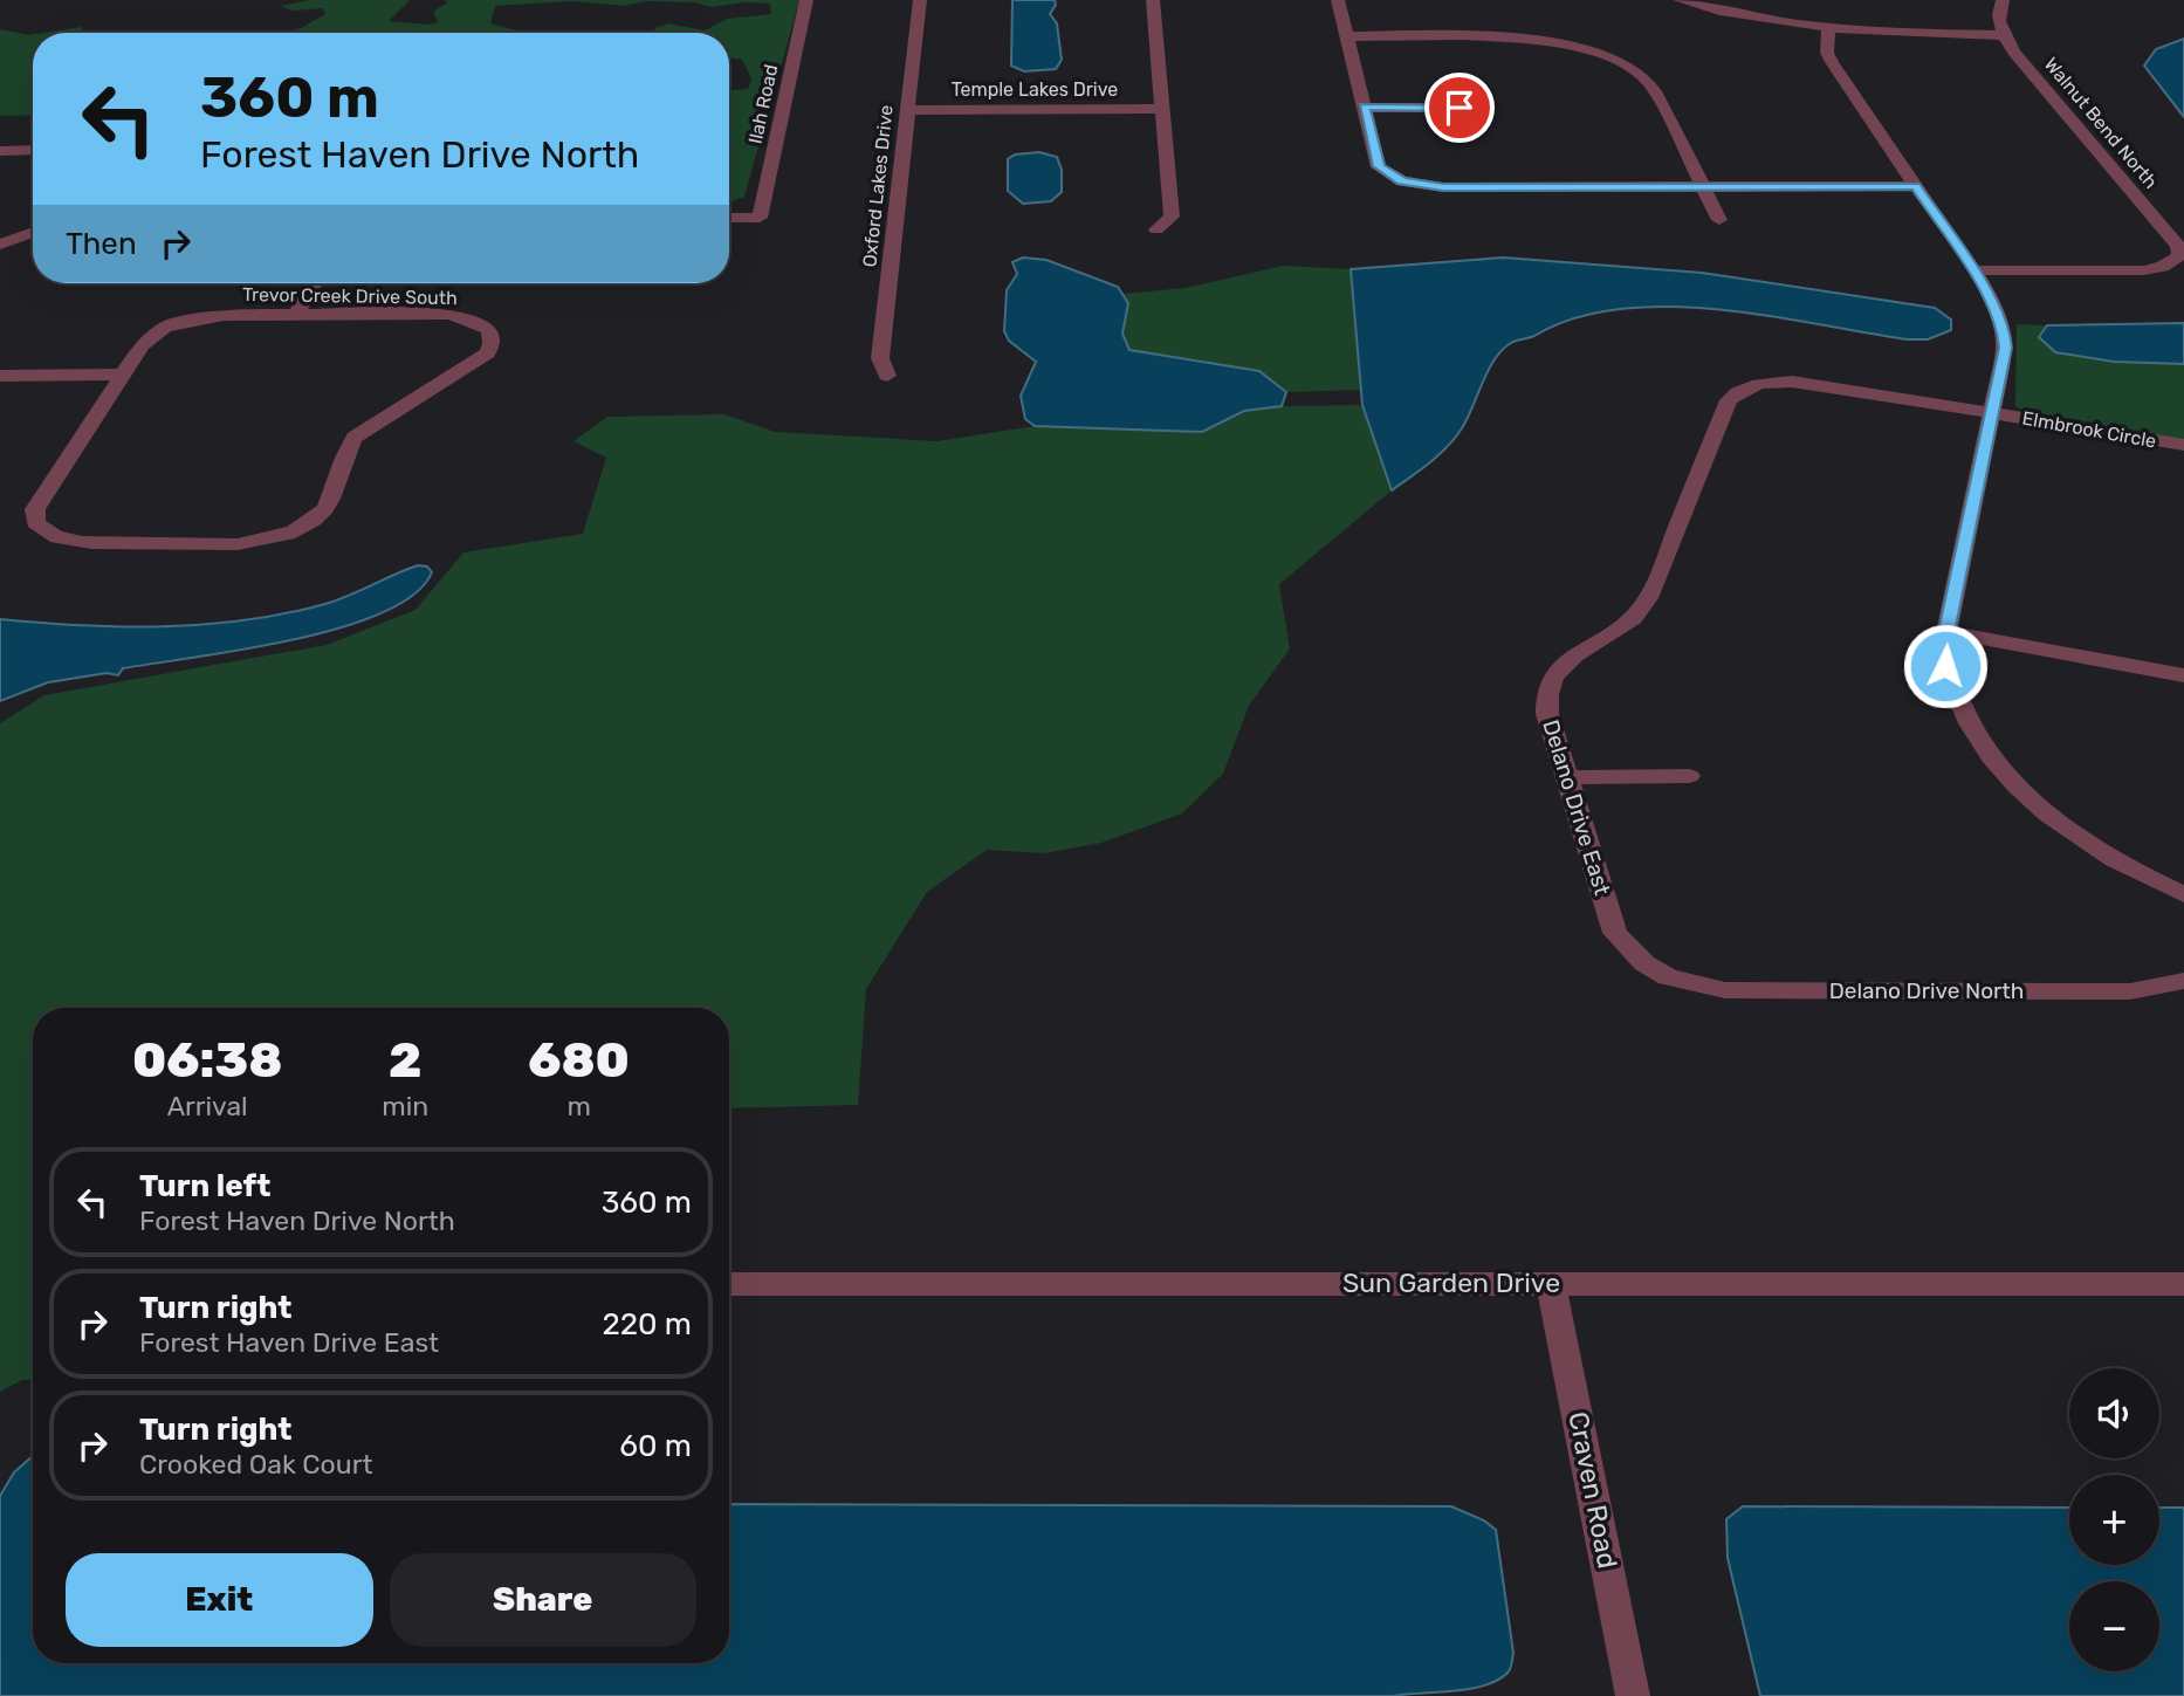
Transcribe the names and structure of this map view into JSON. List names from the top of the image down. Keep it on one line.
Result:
{"streets":{"street":["Temple Lakes Drive","Ilah Road","Walnut Bend North","Oxford Lakes Drive","Trevor Creek Drive South","Elmbrook Circle","Delano Drive East","Delano Drive North","Sun Garden Drive","Craven Road"]},"crossings":[["Temple Lakes Drive","Oxford Lakes Drive"],["Elmbrook Circle","Delano Drive East"],["Delano Drive East","Delano Drive North"],["Sun Garden Drive","Craven Road"]],"page":{"turn":["360 m","Forest Haven Drive North"],"then":"Then","eta":["06:38","Arrival","2","min","680","m"],"list":[{"name":"Turn left","note":"Forest Haven Drive North","value":"360 m"},{"name":"Turn right","note":"Forest Haven Drive East","value":"220 m"},{"name":"Turn right","note":"Crooked Oak Court","value":"60 m"}],"map_buttons":["+","−"],"buttons":["Exit","Share"]}}
